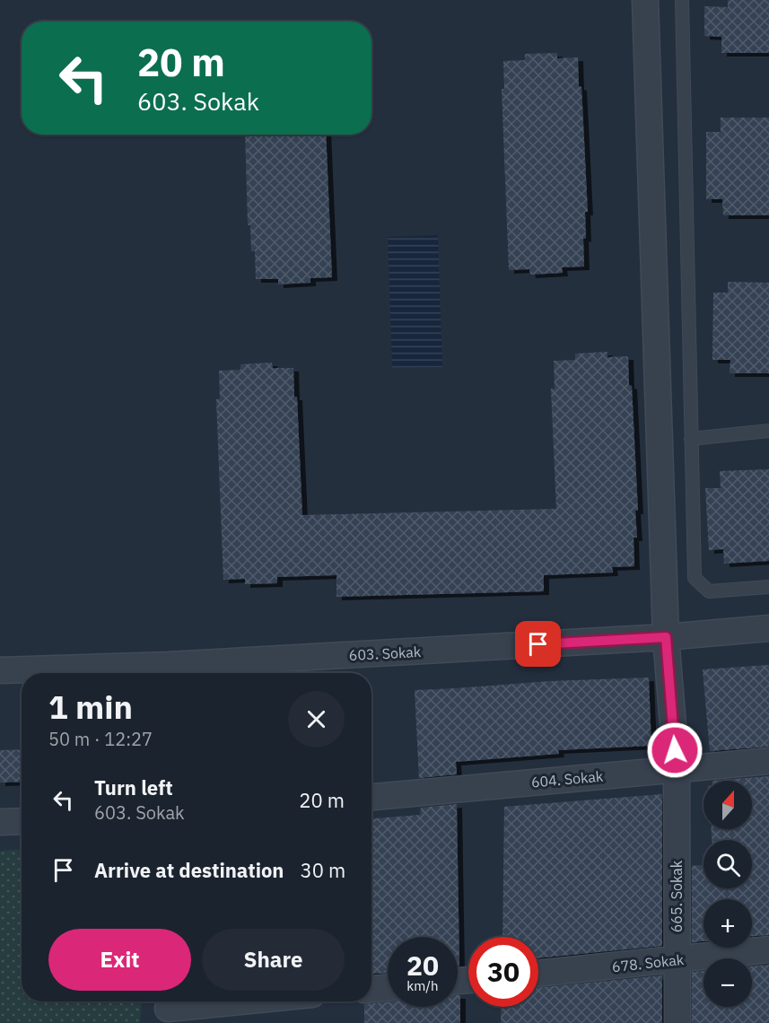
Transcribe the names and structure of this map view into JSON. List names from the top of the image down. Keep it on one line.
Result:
{"streets":{"street":["603. Sokak","604. Sokak","665. Sokak","678. Sokak"]},"crossings":[["603. Sokak","665. Sokak"],["604. Sokak","665. Sokak"],["665. Sokak","678. Sokak"]],"north":"top","page":{"turn":["20 m","603. Sokak"],"heading":["1 min","50 m · 12:27"],"list":[{"name":"Turn left","note":"603. Sokak","value":"20 m"},{"name":"Arrive at destination","value":"30 m"}],"map_buttons":["+","−"],"buttons":["Exit","Share"],"speed":"20 km/h","limit":"30"}}
